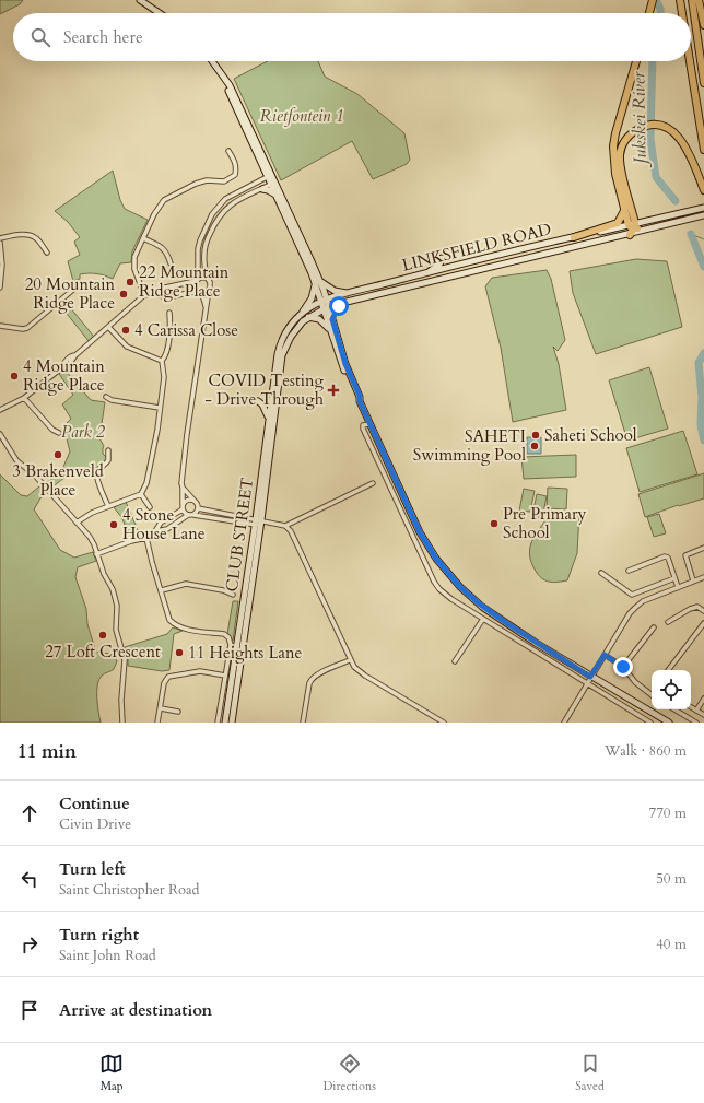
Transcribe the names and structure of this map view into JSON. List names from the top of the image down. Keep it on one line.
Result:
{"streets":{"main road":["LINKSFIELD ROAD","CLUB STREET"]},"crossings":[["LINKSFIELD ROAD","CLUB STREET"]],"water":["Jukskei River"],"parks":["Rietfontein 1","Park 2"],"places":{"other":["22 Mountain Ridge Place","20 Mountain Ridge Place","4 Carissa Close","4 Mountain Ridge Place","Saheti School","SAHETI Swimming Pool","3 Brakenveld Place","Pre Primary School","4 Stone House Lane","27 Loft Crescent","11 Heights Lane"],"health":["COVID Testing - Drive Through"]},"page":{"search":"Search here","heading":["11 min","Walk · 860 m"],"list":[["Continue","Civin Drive","770 m"],["Turn left","Saint Christopher Road","50 m"],["Turn right","Saint John Road","40 m"],"Arrive at destination"],"nav":["Map","Directions","Saved"]}}
